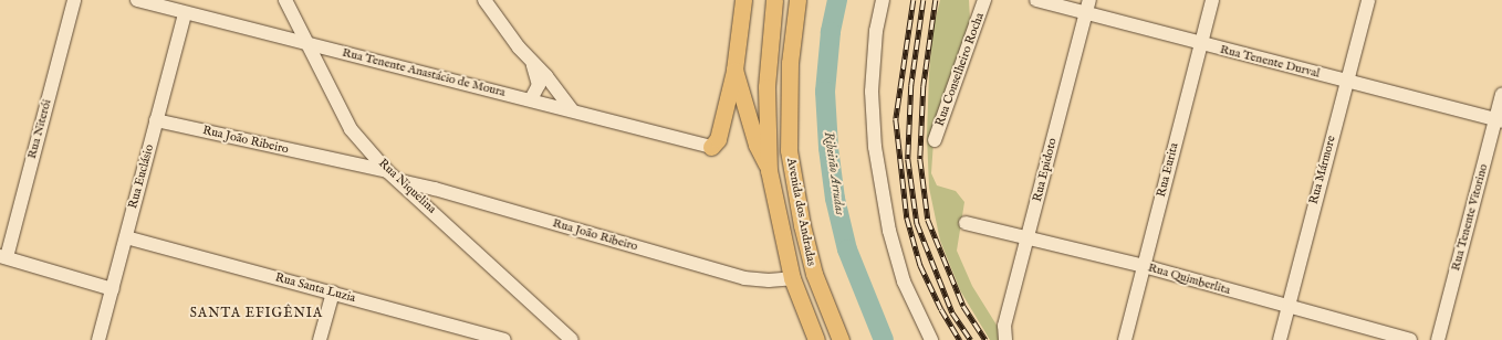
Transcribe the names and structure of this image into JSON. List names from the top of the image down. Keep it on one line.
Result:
{"streets":{"main road":["Avenida dos Andradas"],"street":["Rua Tenente Durval","Rua Conselheiro Rocha","Rua Tenente Anastácio de Moura","Rua Niterói","Rua João Ribeiro","Rua Epidoto","Rua Eurita","Rua Mármore","Rua Euclásio","Rua Niquelina","Rua Tenente Vitorino","Rua Quimberlita","Rua Santa Luzia"]},"crossings":[["Rua Tenente Durval","Rua Epidoto"],["Rua Tenente Durval","Rua Eurita"],["Rua Tenente Durval","Rua Mármore"],["Rua Tenente Durval","Rua Tenente Vitorino"],["Rua Tenente Anastácio de Moura","Rua Euclásio"],["Rua Tenente Anastácio de Moura","Rua Niquelina"],["Rua João Ribeiro","Rua Euclásio"],["Rua João Ribeiro","Rua Niquelina"],["Rua João Ribeiro","Avenida dos Andradas"],["Rua Epidoto","Rua Quimberlita"],["Rua Eurita","Rua Quimberlita"],["Rua Mármore","Rua Quimberlita"],["Rua Euclásio","Rua Santa Luzia"]],"districts":["SANTA EFIGÊNIA"],"water":["Ribeirão Arrudas"]}
